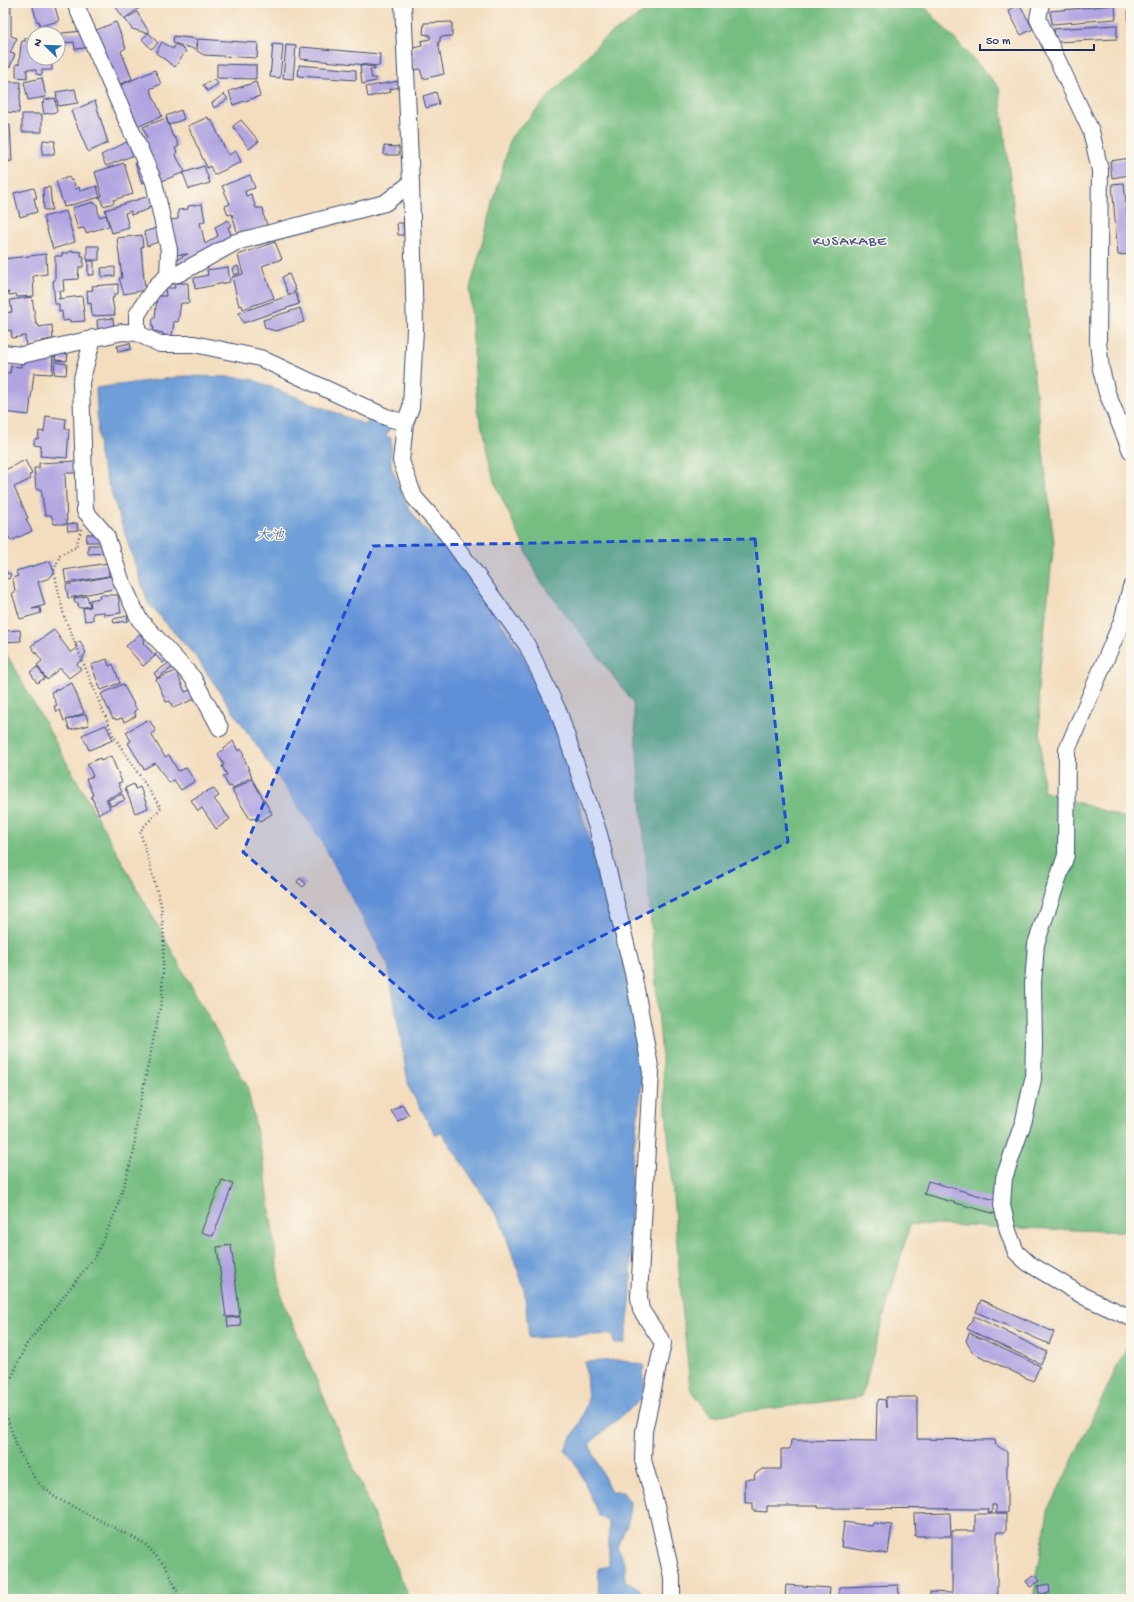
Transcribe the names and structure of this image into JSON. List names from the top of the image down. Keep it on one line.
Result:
{"districts":["KUSAKABE"],"water":["大池"],"scale_bar":"50 m","north":"top left"}
